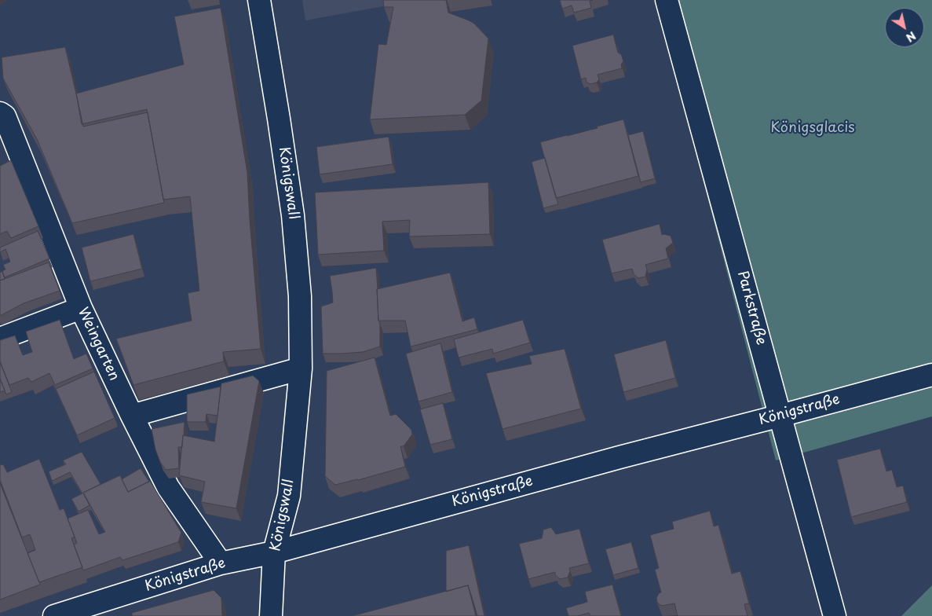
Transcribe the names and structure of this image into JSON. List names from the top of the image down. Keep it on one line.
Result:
{"streets":{"street":["Königswall","Parkstraße","Weingarten","Königstraße"]},"crossings":[["Königswall","Königstraße"],["Parkstraße","Königstraße"],["Weingarten","Königstraße"]],"parks":["Königsglacis"],"north":"bottom right"}
